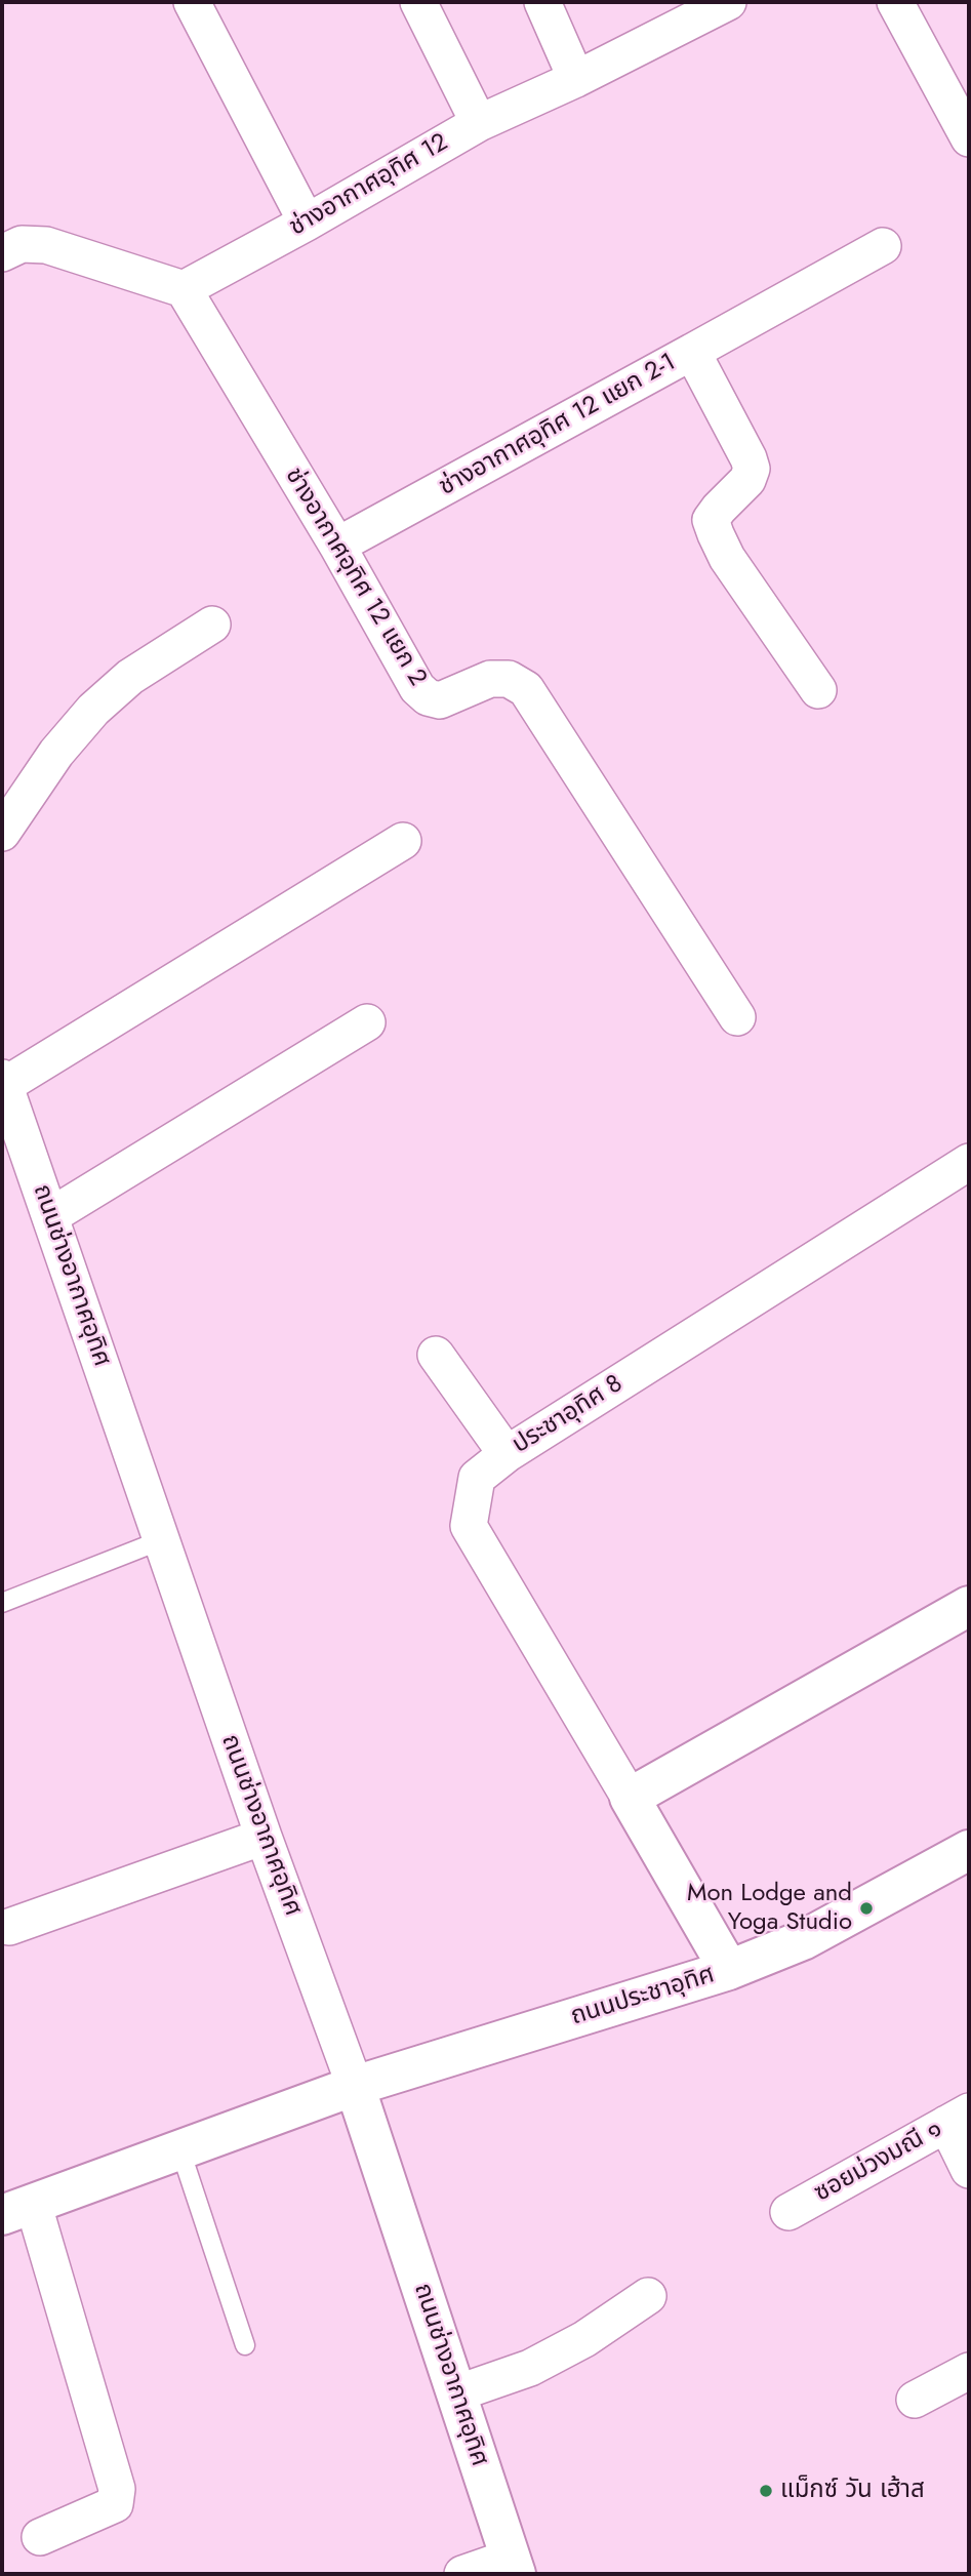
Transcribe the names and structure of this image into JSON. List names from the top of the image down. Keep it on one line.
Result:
{"streets":{"street":["ช่างอากาศอุทิศ 12","ช่างอากาศอุทิศ 12 แยก 2-1","ช่างอากาศอุทิศ 12 แยก 2","ถนนช่างอากาศอุทิศ","ประชาอุทิศ 8","ถนนประชาอุทิศ","ซอยม่วงมณี ๑"]},"crossings":[["ช่างอากาศอุทิศ 12","ช่างอากาศอุทิศ 12 แยก 2"],["ช่างอากาศอุทิศ 12 แยก 2-1","ช่างอากาศอุทิศ 12 แยก 2"],["ถนนช่างอากาศอุทิศ","ถนนประชาอุทิศ"],["ประชาอุทิศ 8","ถนนประชาอุทิศ"]],"places":["Mon Lodge and Yoga Studio","แม็กซ์ วัน เฮ้าส"]}
